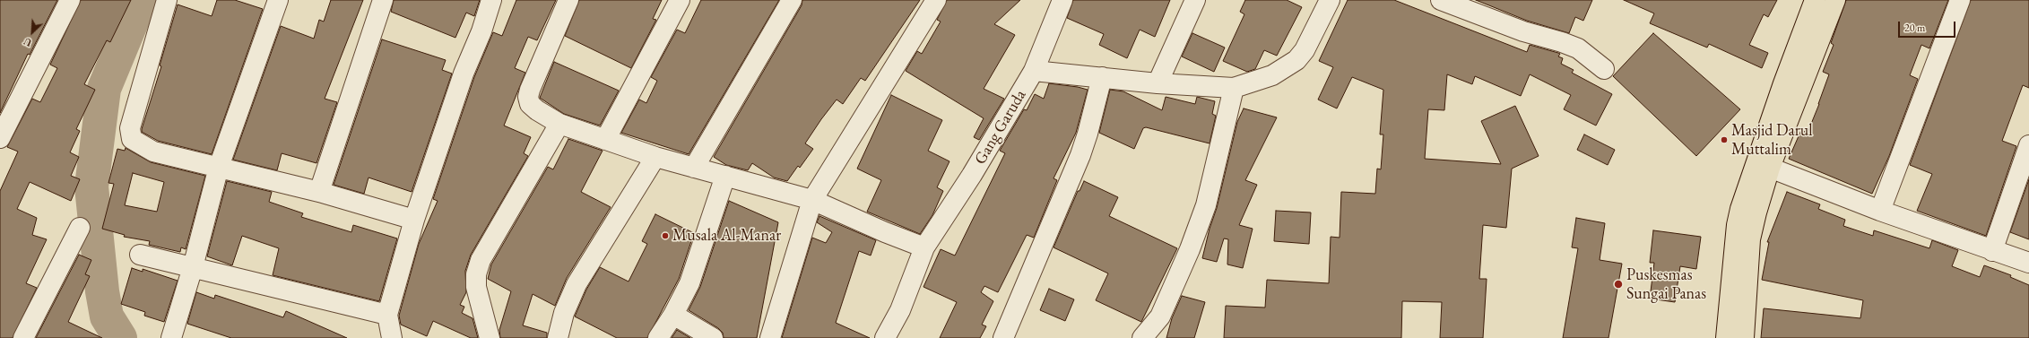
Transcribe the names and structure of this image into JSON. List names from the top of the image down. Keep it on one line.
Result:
{"streets":{"street":["Gang Garuda"]},"places":["Masjid Darul Muttalim","Musala Al-Manar","Puskesmas Sungai Panas"],"scale_bar":"20 m","north":"bottom left"}
